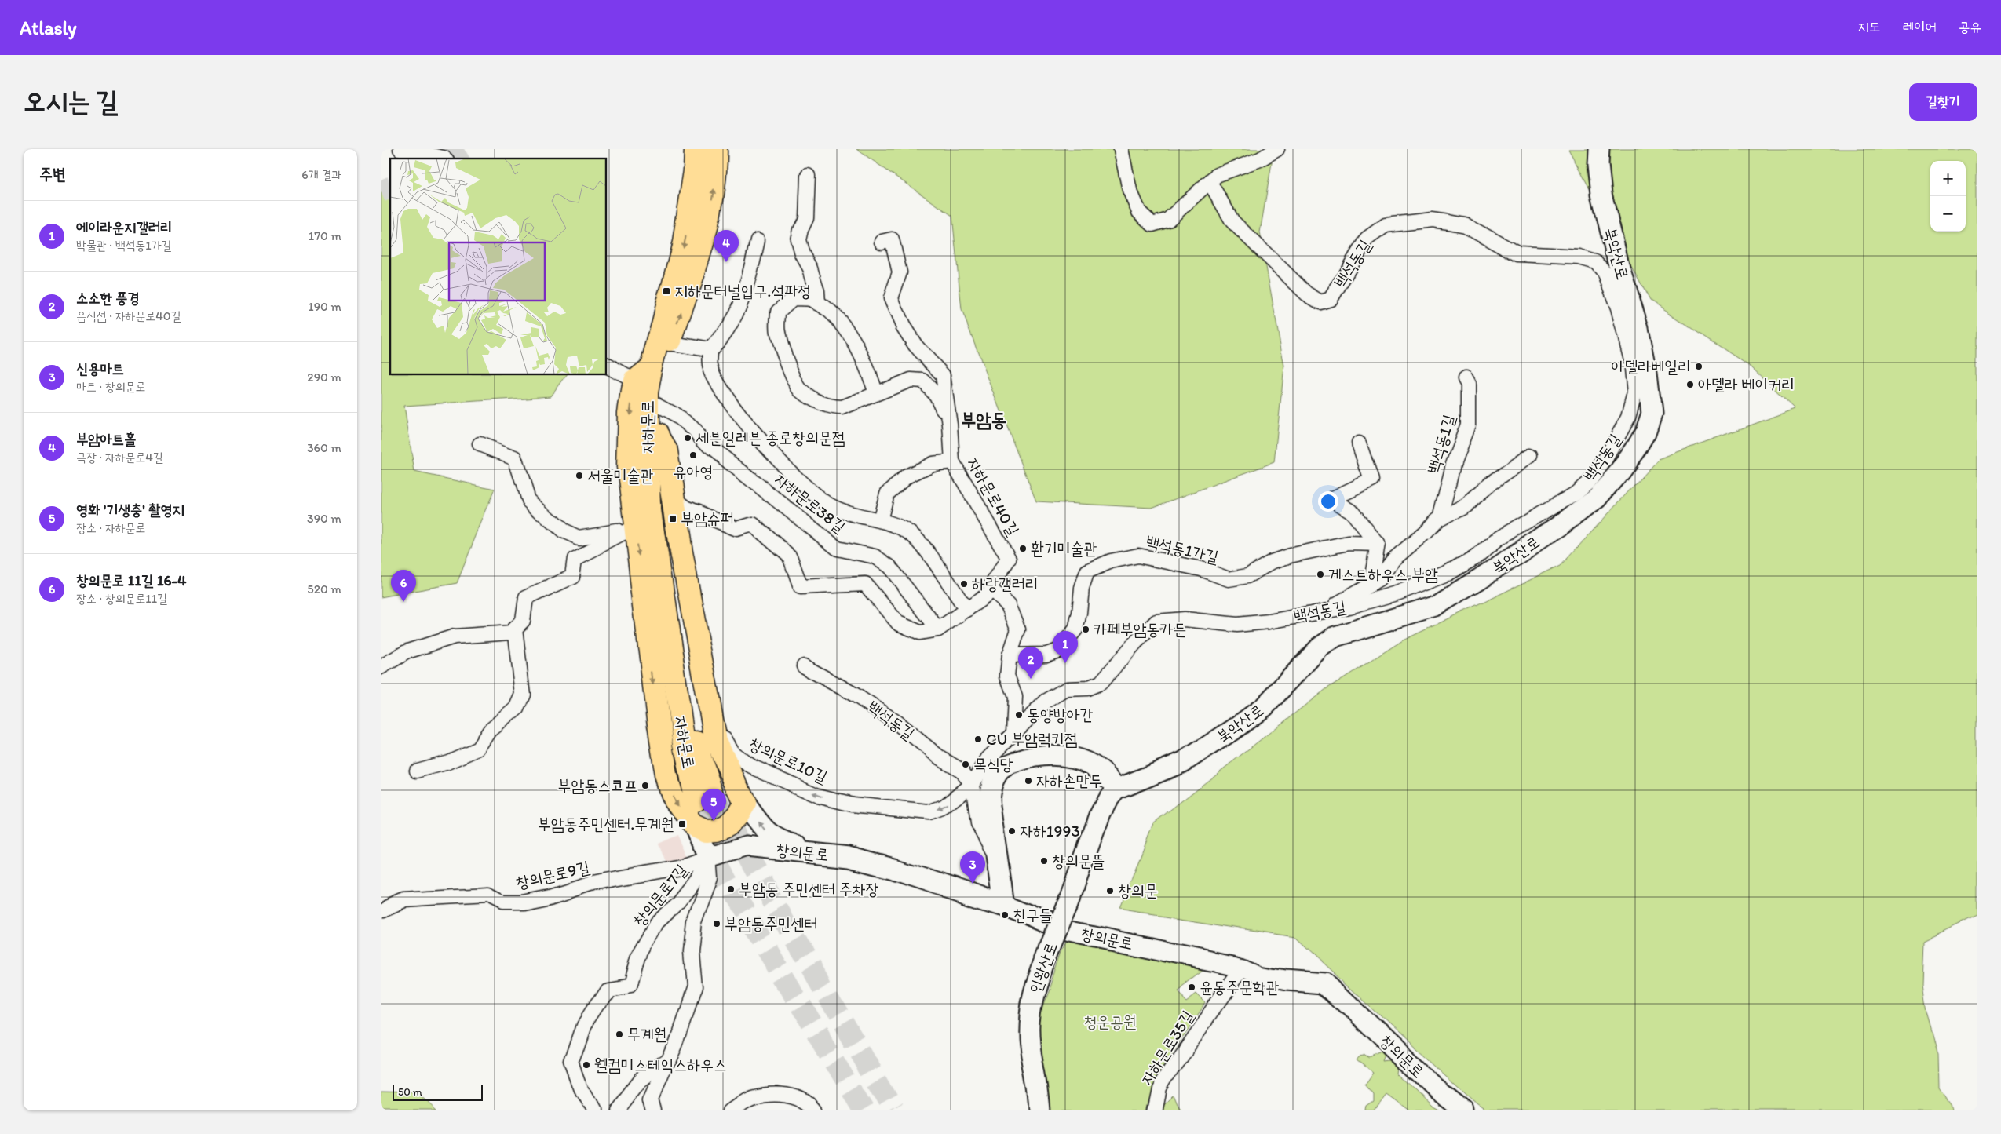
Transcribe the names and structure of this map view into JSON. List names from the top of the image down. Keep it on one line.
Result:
{"streets":{"main road":["자하문로"],"street":["북악산로","백석동길","백석동1길","자하문로40길","자하문로38길","백석동1가길","창의문로10길","창의문로","창의문로9길","창의문로7길","인왕산로","자하문로35길"]},"crossings":[["북악산로","인왕산로"],["백석동길","창의문로10길"],["자하문로","자하문로38길"],["창의문로","창의문로9길"],["창의문로","창의문로7길"],["창의문로","자하문로35길"],["창의문로9길","창의문로7길"]],"districts":["부암동"],"parks":["청운공원"],"places":{"transit":["지하문터널입구.석파정","부암슈퍼","부암동주민센터.무계원"],"other":["아델라베일리","아델라 베이커리","세븐일레븐 종로창의문점","유아영","서울미술관","환기미술관","게스트하우스 부암","하랑갤러리","카페부암동가든","동양방아간","CU 부암럭키점","목식당","자하손만두","부암동스코프","자하1993","창의문뜰","부암동 주민센터 주차장","창의문","친구들","부암동주민센터","윤동주문학관","무계원","웰컴미스테익스하우스"]},"scale_bar":"50 m","page":{"header":"Atlasly","nav":["지도","레이어","공유"],"buttons":"길찾기","title":"오시는 길","heading":["주변","6개 결과"],"map_buttons":["+","−"],"list":[{"mark":"1","name":"에이라운지갤러리","note":"박물관 · 백석동1가길","value":"170 m"},{"mark":"2","name":"소소한 풍경","note":"음식점 · 자하문로40길","value":"190 m"},{"mark":"3","name":"신용마트","note":"마트 · 창의문로","value":"290 m"},{"mark":"4","name":"부암아트홀","note":"극장 · 자하문로4길","value":"360 m"},{"mark":"5","name":"영화 '기생충' 촬영지","note":"장소 · 자하문로","value":"390 m"},{"mark":"6","name":"창의문로 11길 16-4","note":"장소 · 창의문로11길","value":"520 m"}],"pins":["4","6","1","2","5","3"],"scale":"50 m"}}
